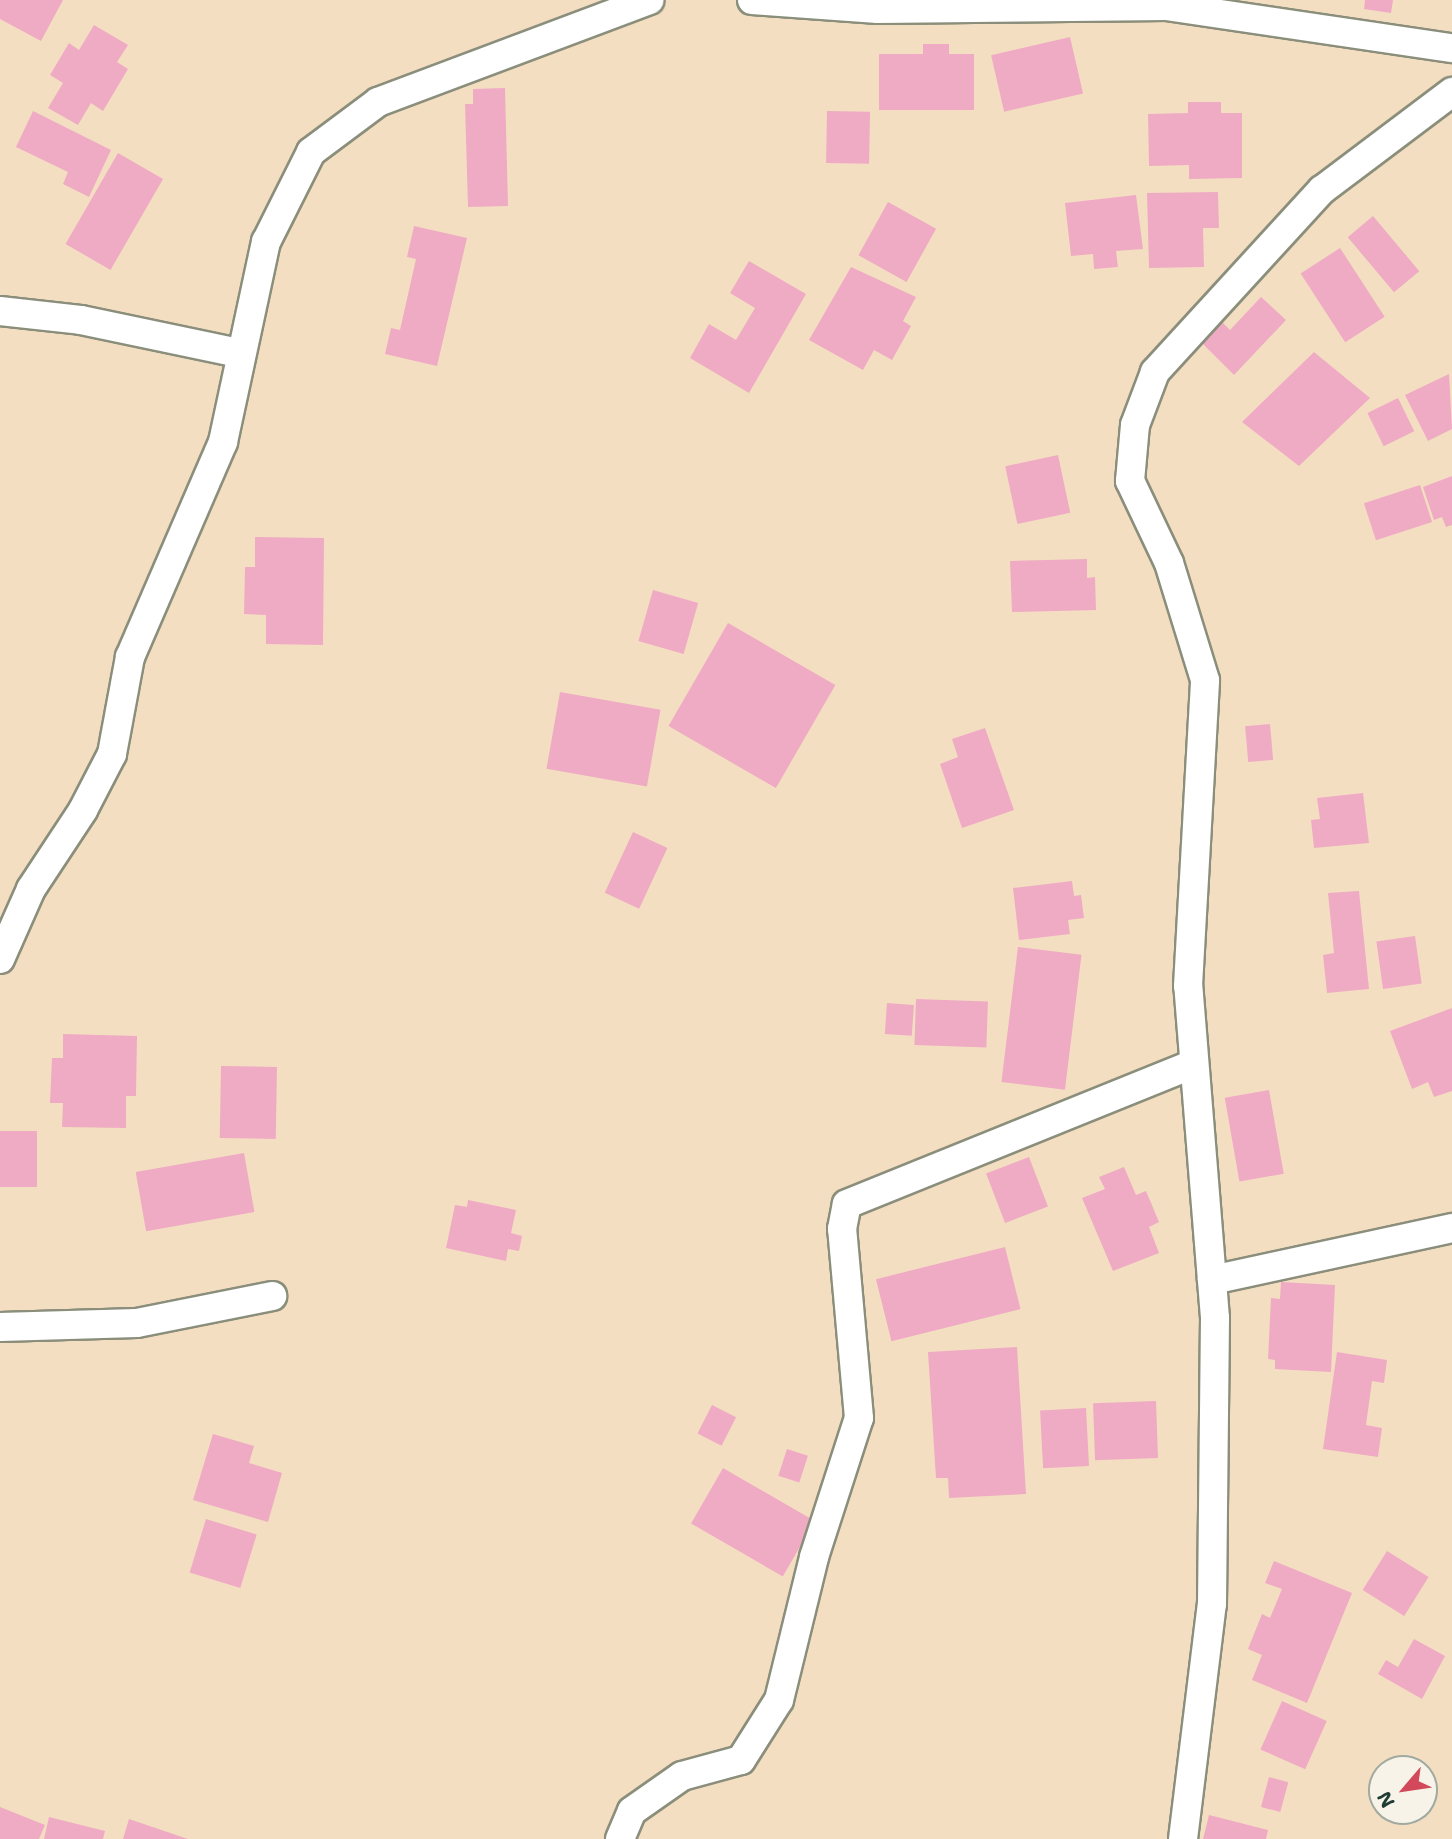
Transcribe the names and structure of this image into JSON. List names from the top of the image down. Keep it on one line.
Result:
{"north":"bottom left"}
